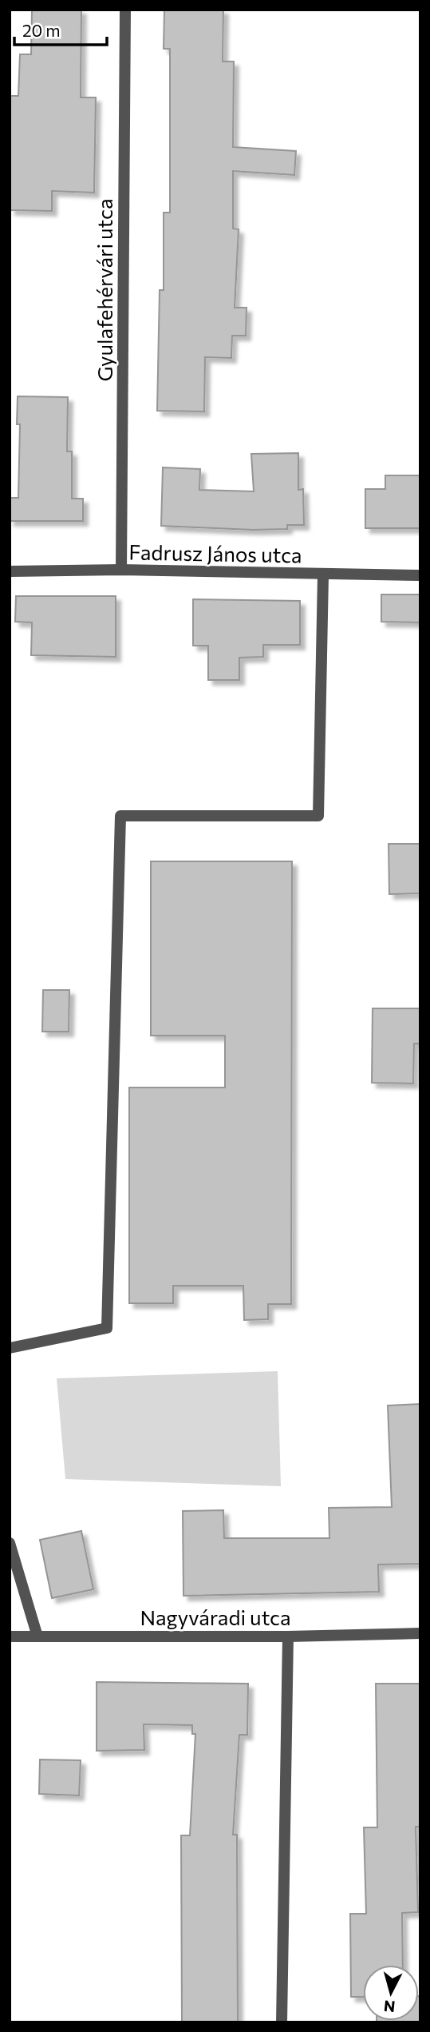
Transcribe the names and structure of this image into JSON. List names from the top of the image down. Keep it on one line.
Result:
{"streets":{"street":["Gyulafehérvári utca","Fadrusz János utca","Nagyváradi utca"]},"crossings":[["Gyulafehérvári utca","Fadrusz János utca"]],"scale_bar":"20 m","north":"bottom"}
